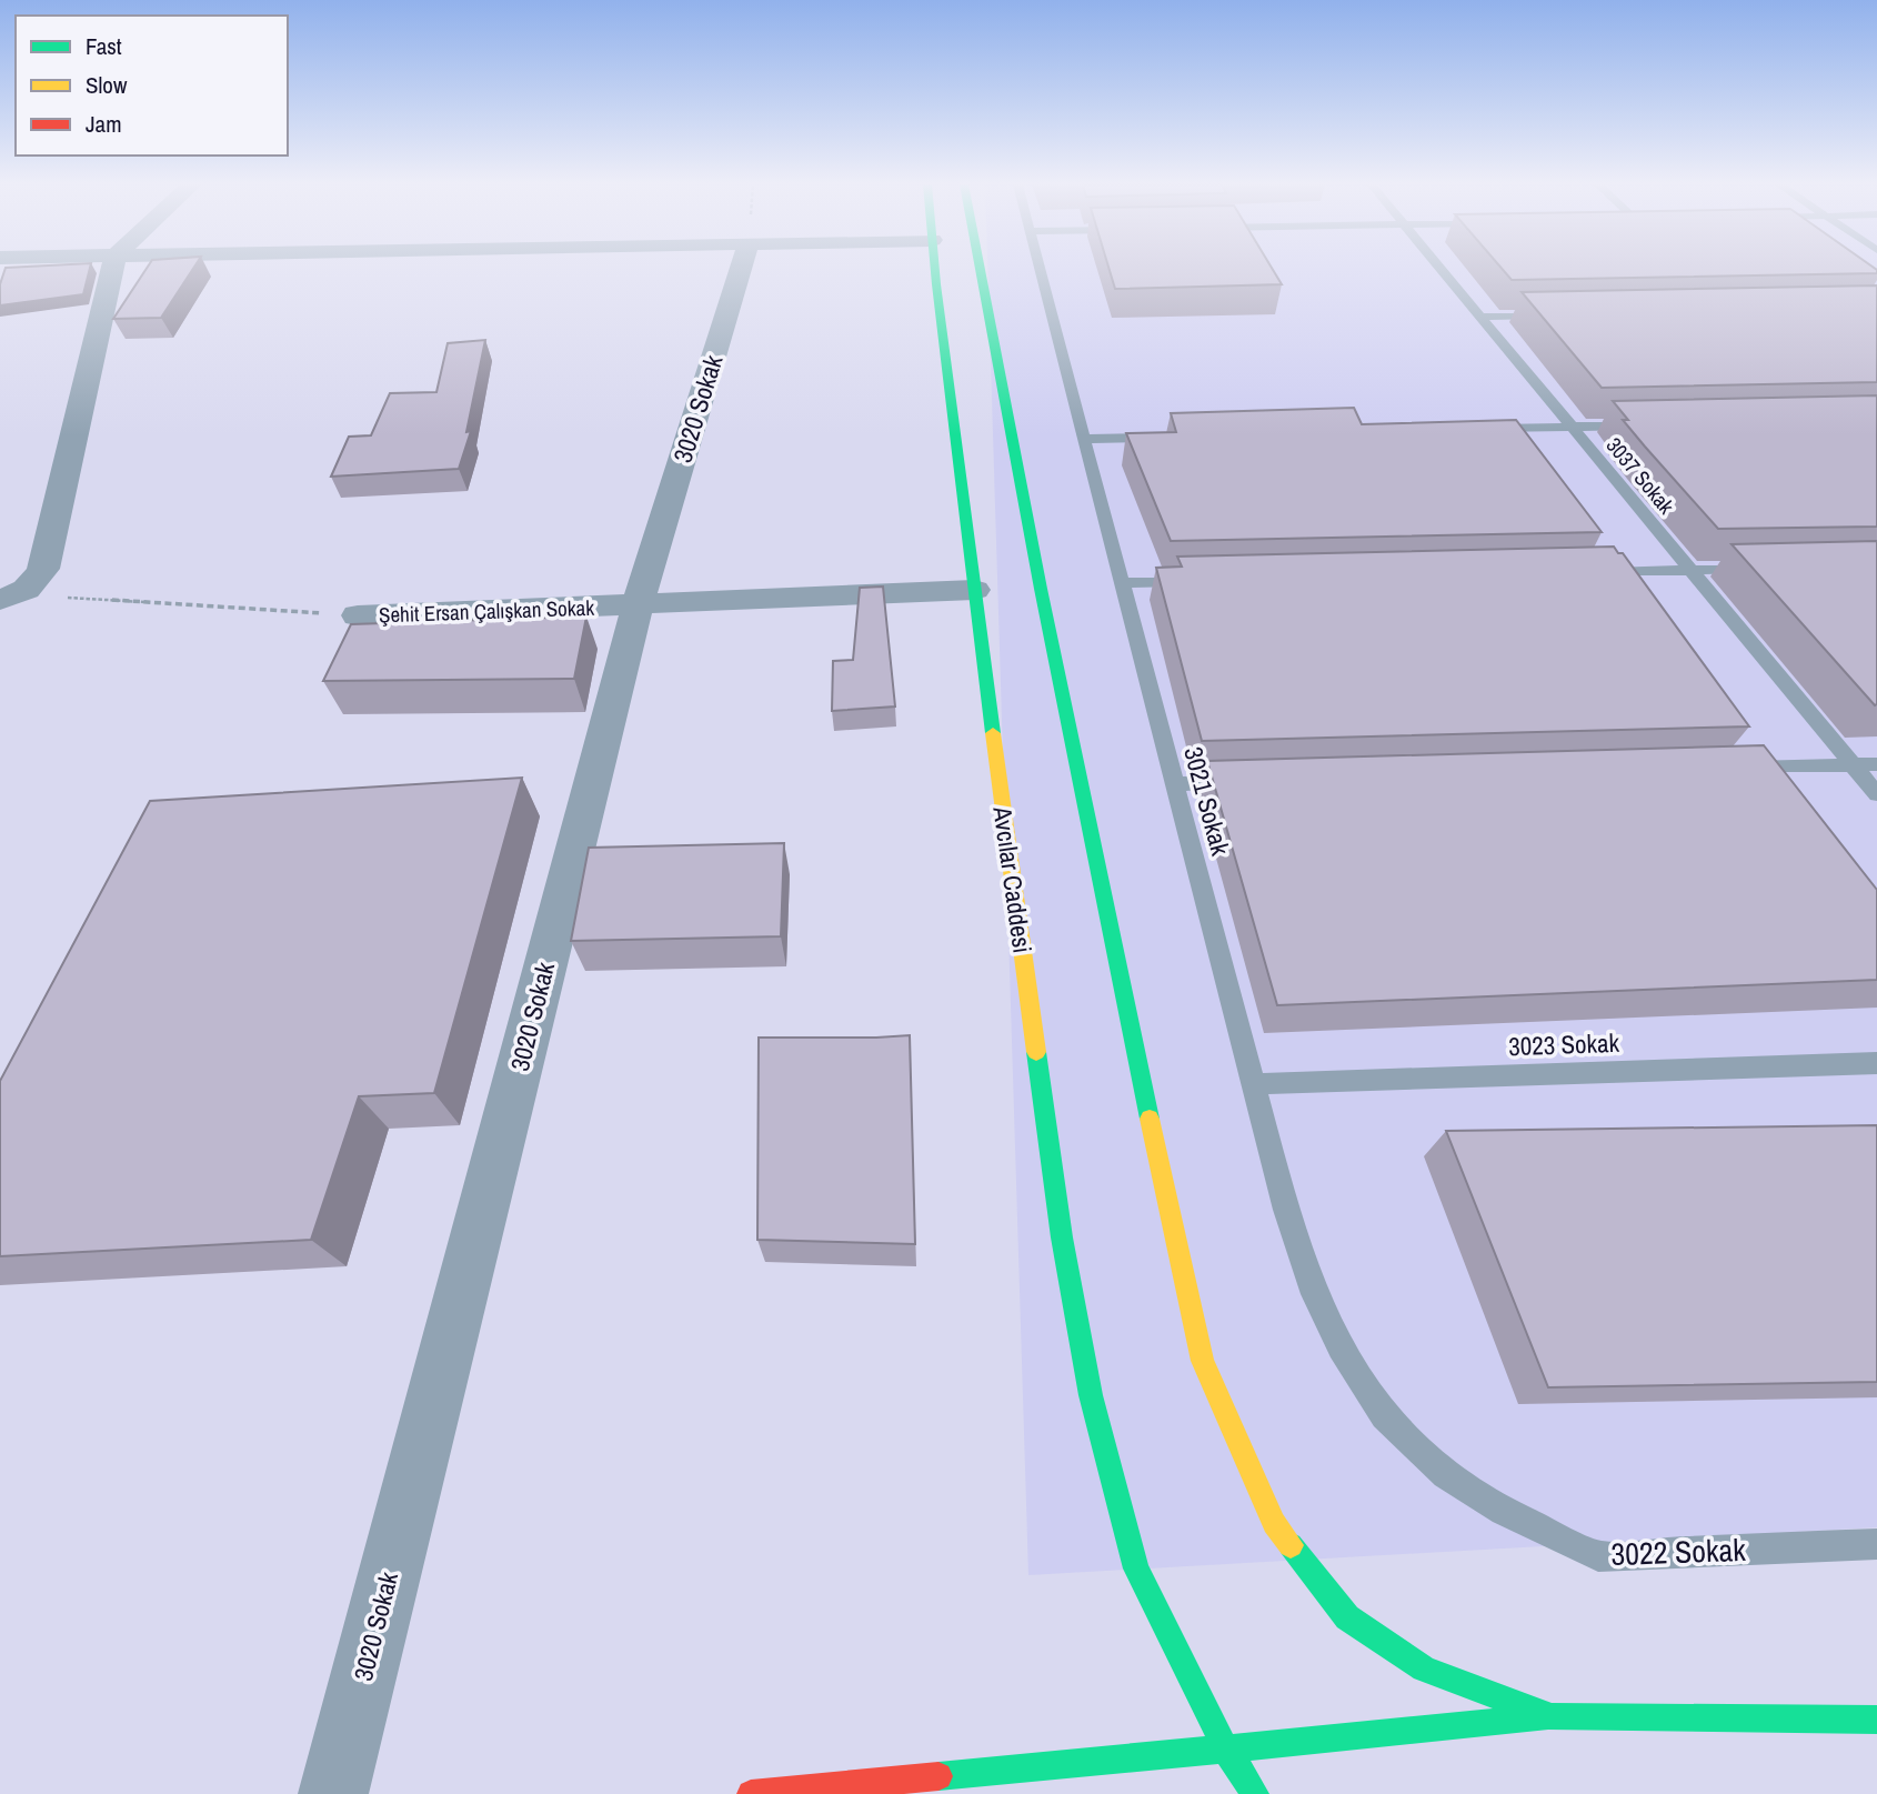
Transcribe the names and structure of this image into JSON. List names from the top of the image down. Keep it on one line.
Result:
{"streets":{"main road":["Avcılar Caddesi"],"street":["3020 Sokak","Şehit Ersan Çalışkan Sokak"],"lane":["3037 Sokak","3021 Sokak","3023 Sokak","3022 Sokak"]},"crossings":[["3020 Sokak","Şehit Ersan Çalışkan Sokak"],["Şehit Ersan Çalışkan Sokak","Avcılar Caddesi"],["3021 Sokak","3023 Sokak"],["3021 Sokak","3022 Sokak"]],"legend":["Fast","Slow","Jam"]}
